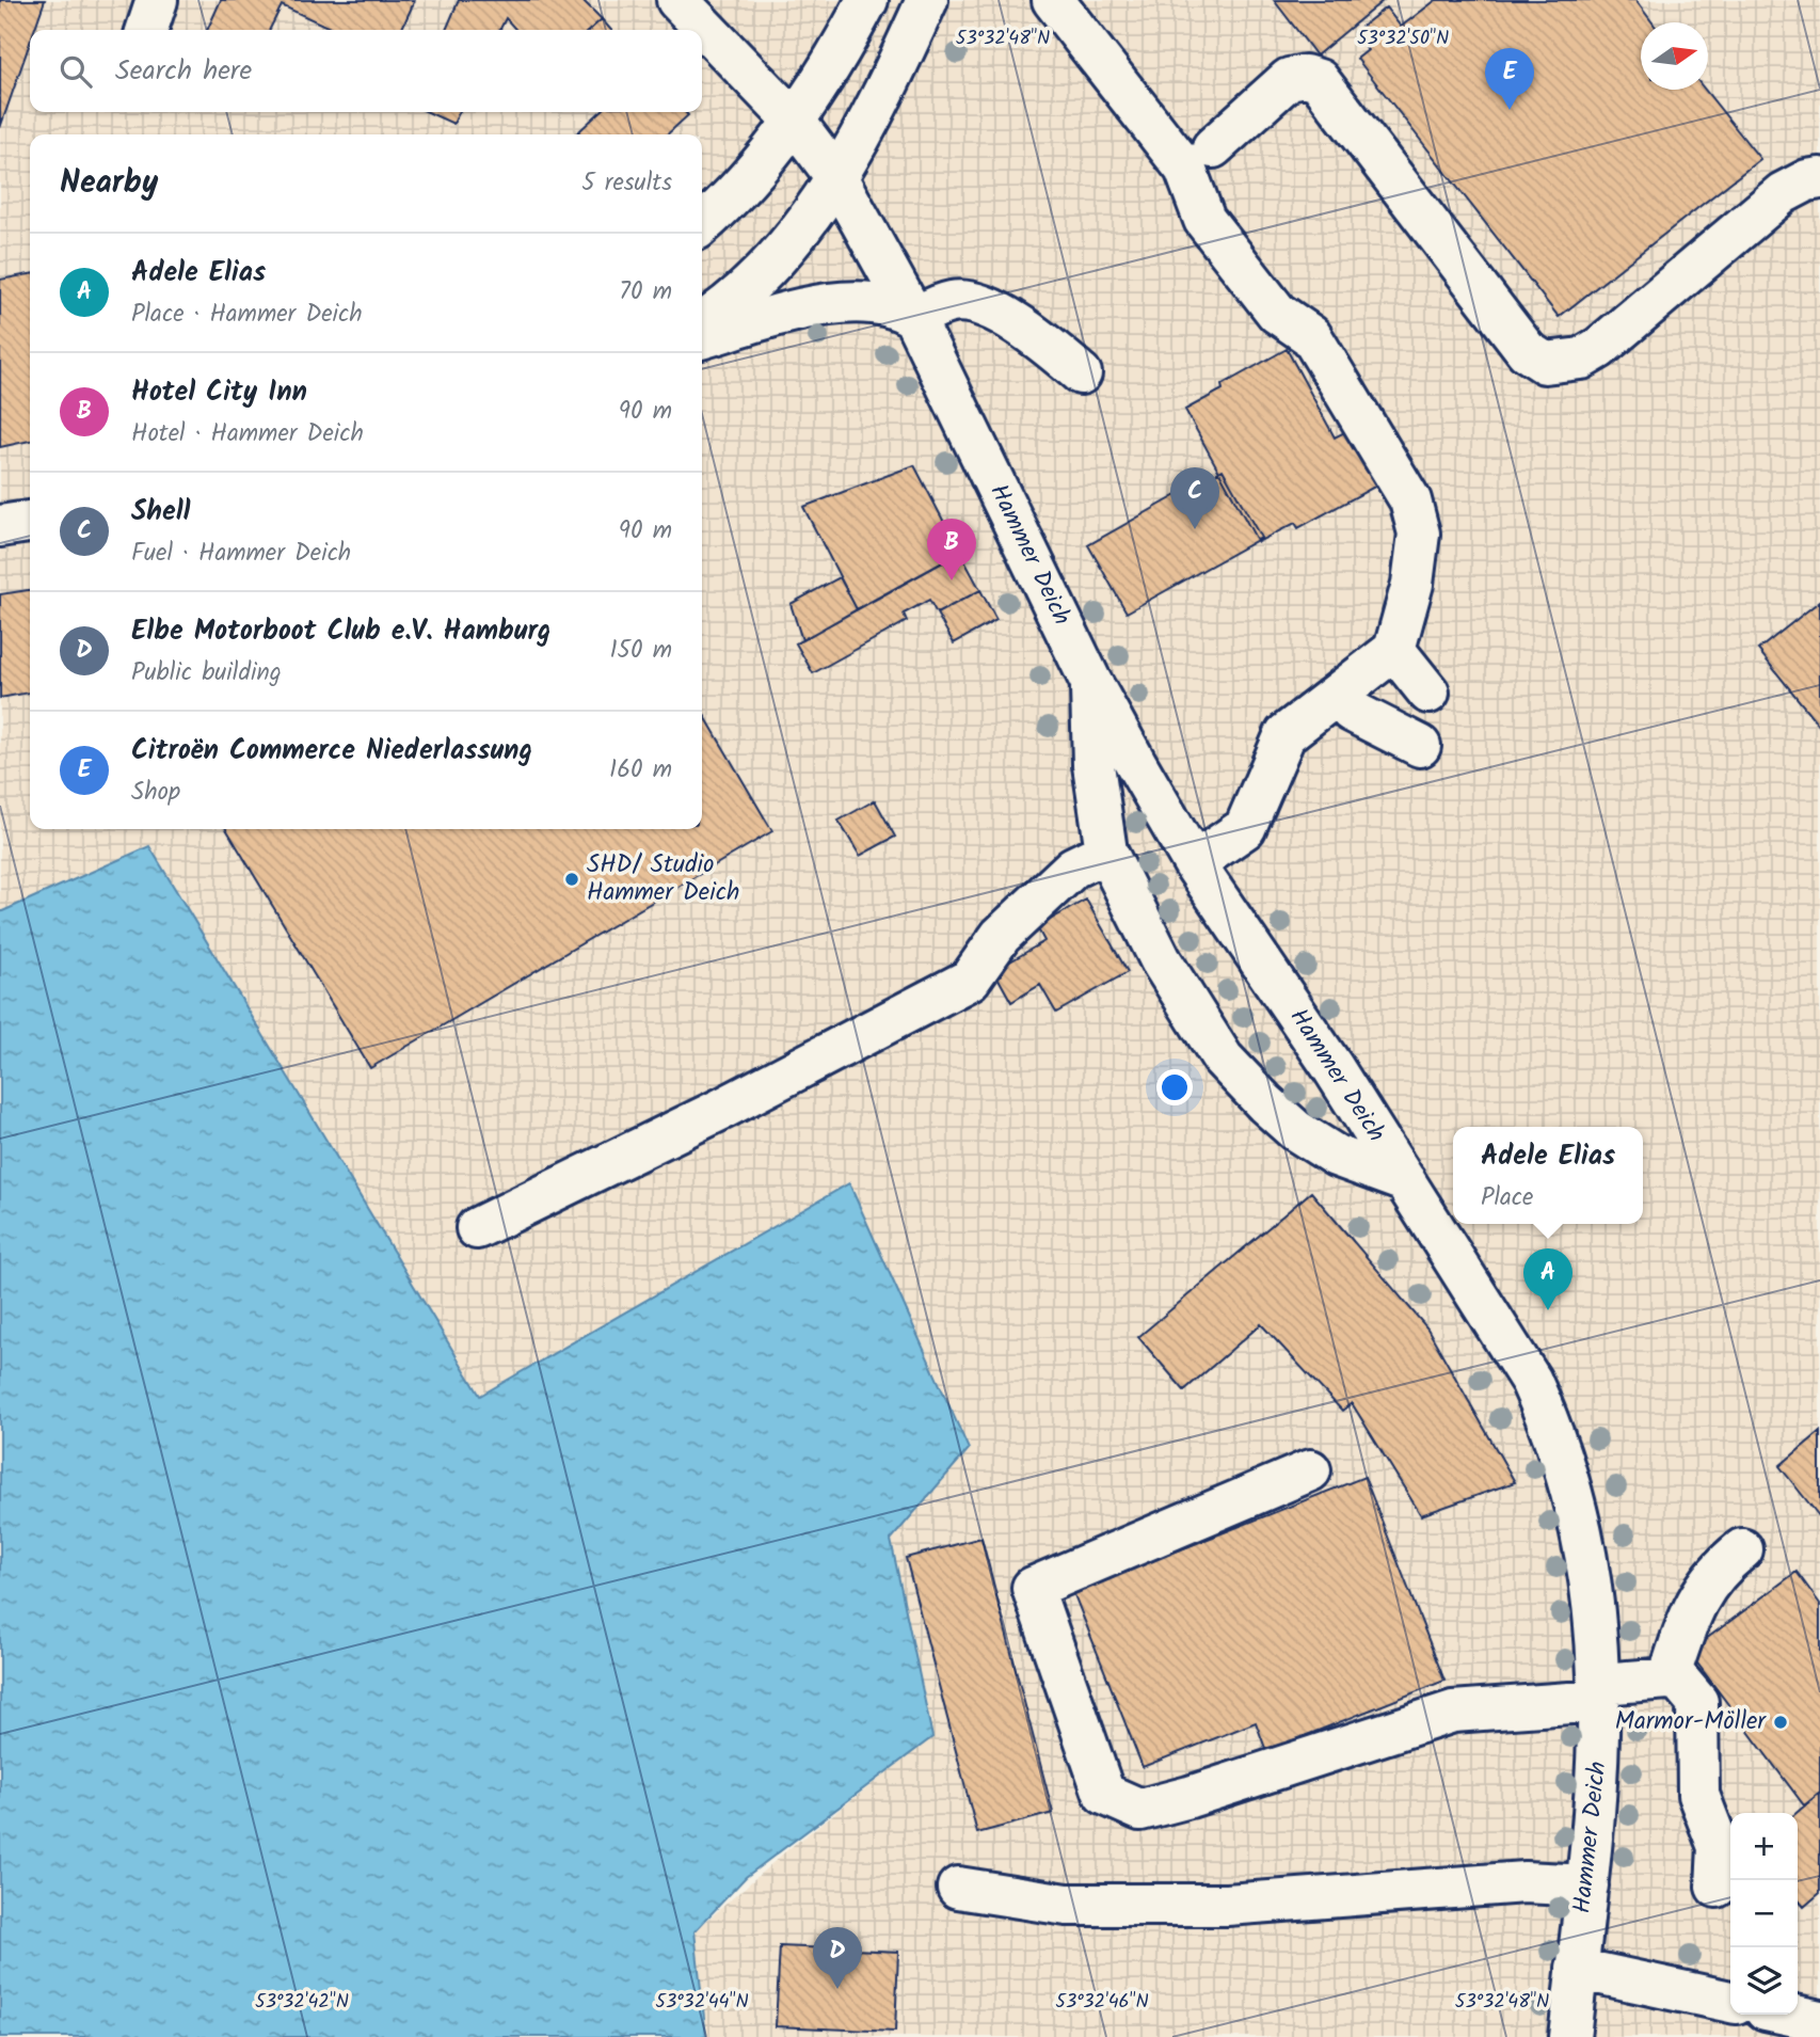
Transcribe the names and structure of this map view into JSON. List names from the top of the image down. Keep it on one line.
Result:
{"streets":{"street":["Hammer Deich"]},"places":["SHD/ Studio Hammer Deich","Marmor-Möller"],"north":"right","page":{"search":"Search here","pins":["E","C","B","A","D"],"heading":["Nearby","5 results"],"list":[{"mark":"A","name":"Adele Elias","note":"Place · Hammer Deich","value":"70 m"},{"mark":"B","name":"Hotel City Inn","note":"Hotel · Hammer Deich","value":"90 m"},{"mark":"C","name":"Shell","note":"Fuel · Hammer Deich","value":"90 m"},{"mark":"D","name":"Elbe Motorboot Club e.V. Hamburg","note":"Public building","value":"150 m"},{"mark":"E","name":"Citroën Commerce Niederlassung","note":"Shop","value":"160 m"}],"popup":["Adele Elias","Place"],"map_buttons":["+","−"]},"coordinates":["53°32'48\"N","53°32'50\"N","53°32'42\"N","53°32'44\"N","53°32'46\"N"]}
